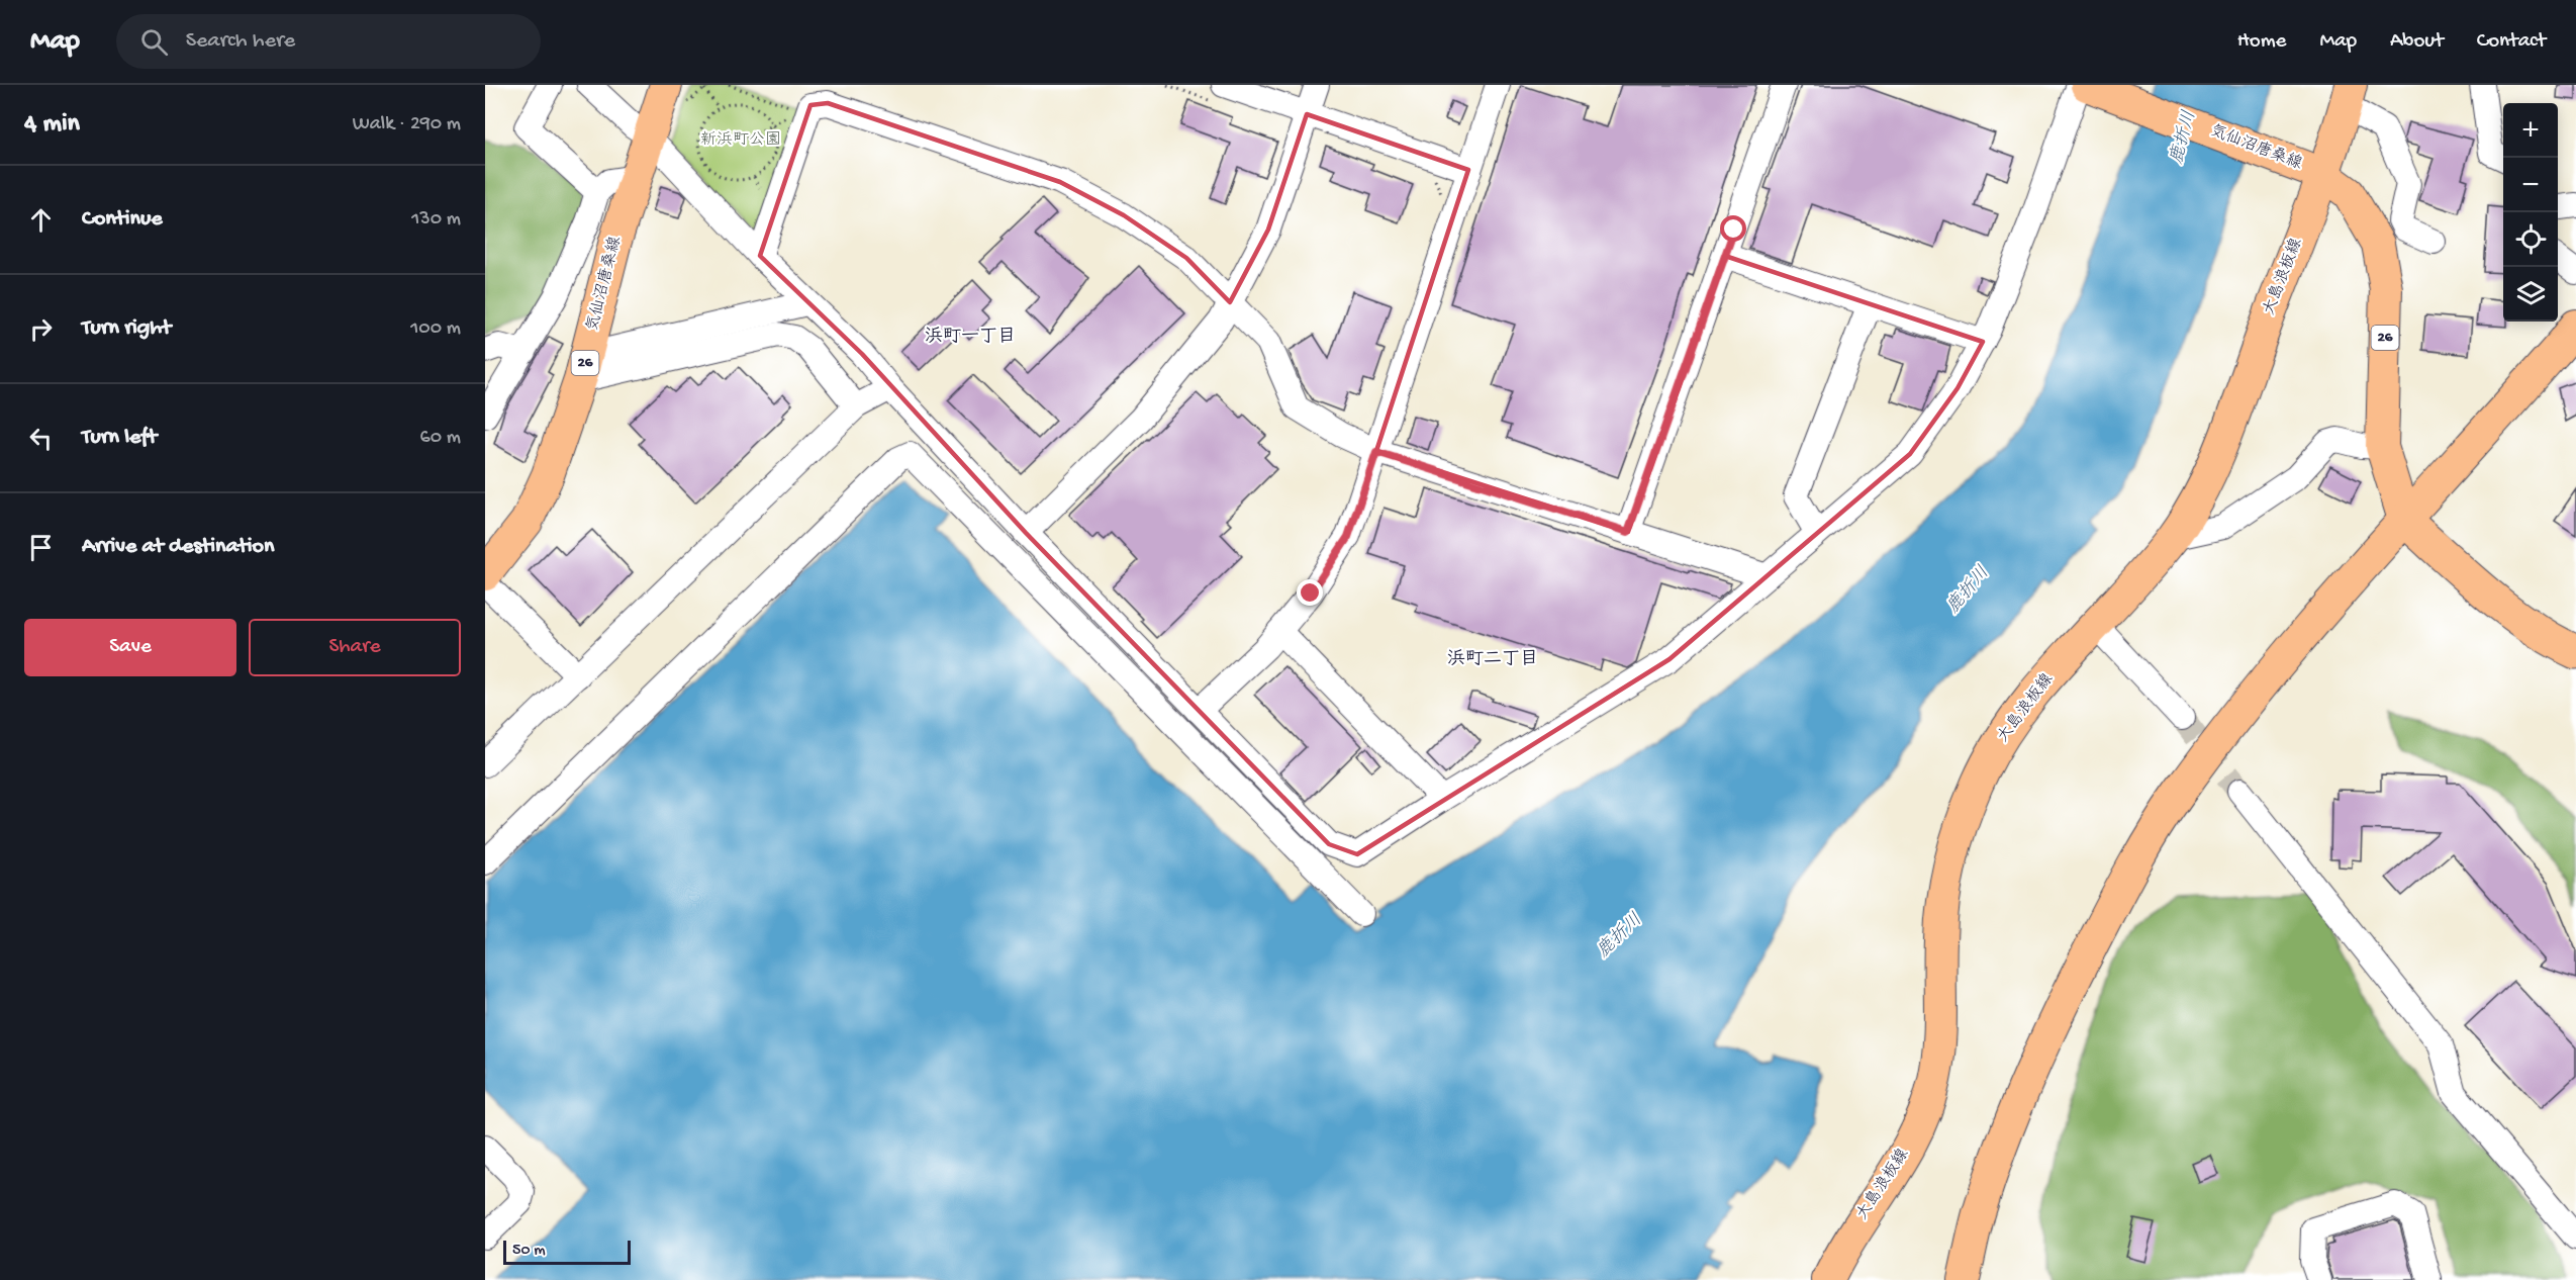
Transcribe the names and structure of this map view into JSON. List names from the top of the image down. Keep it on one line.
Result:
{"streets":{"main road":["気仙沼唐桑線","大島浪板線","26"]},"crossings":[["気仙沼唐桑線","大島浪板線"]],"districts":["浜町一丁目","浜町二丁目"],"water":["鹿折川"],"parks":["新浜町公園"],"scale_bar":"50 m","page":{"header":"Map","search":"Search here","nav":["Home","Map","About","Contact"],"heading":["4 min","Walk · 290 m"],"map_buttons":["+","−"],"list":[["Continue","130 m"],["Turn right","100 m"],["Turn left","60 m"],"Arrive at destination"],"buttons":["Save","Share"],"scale":"50 m"}}
